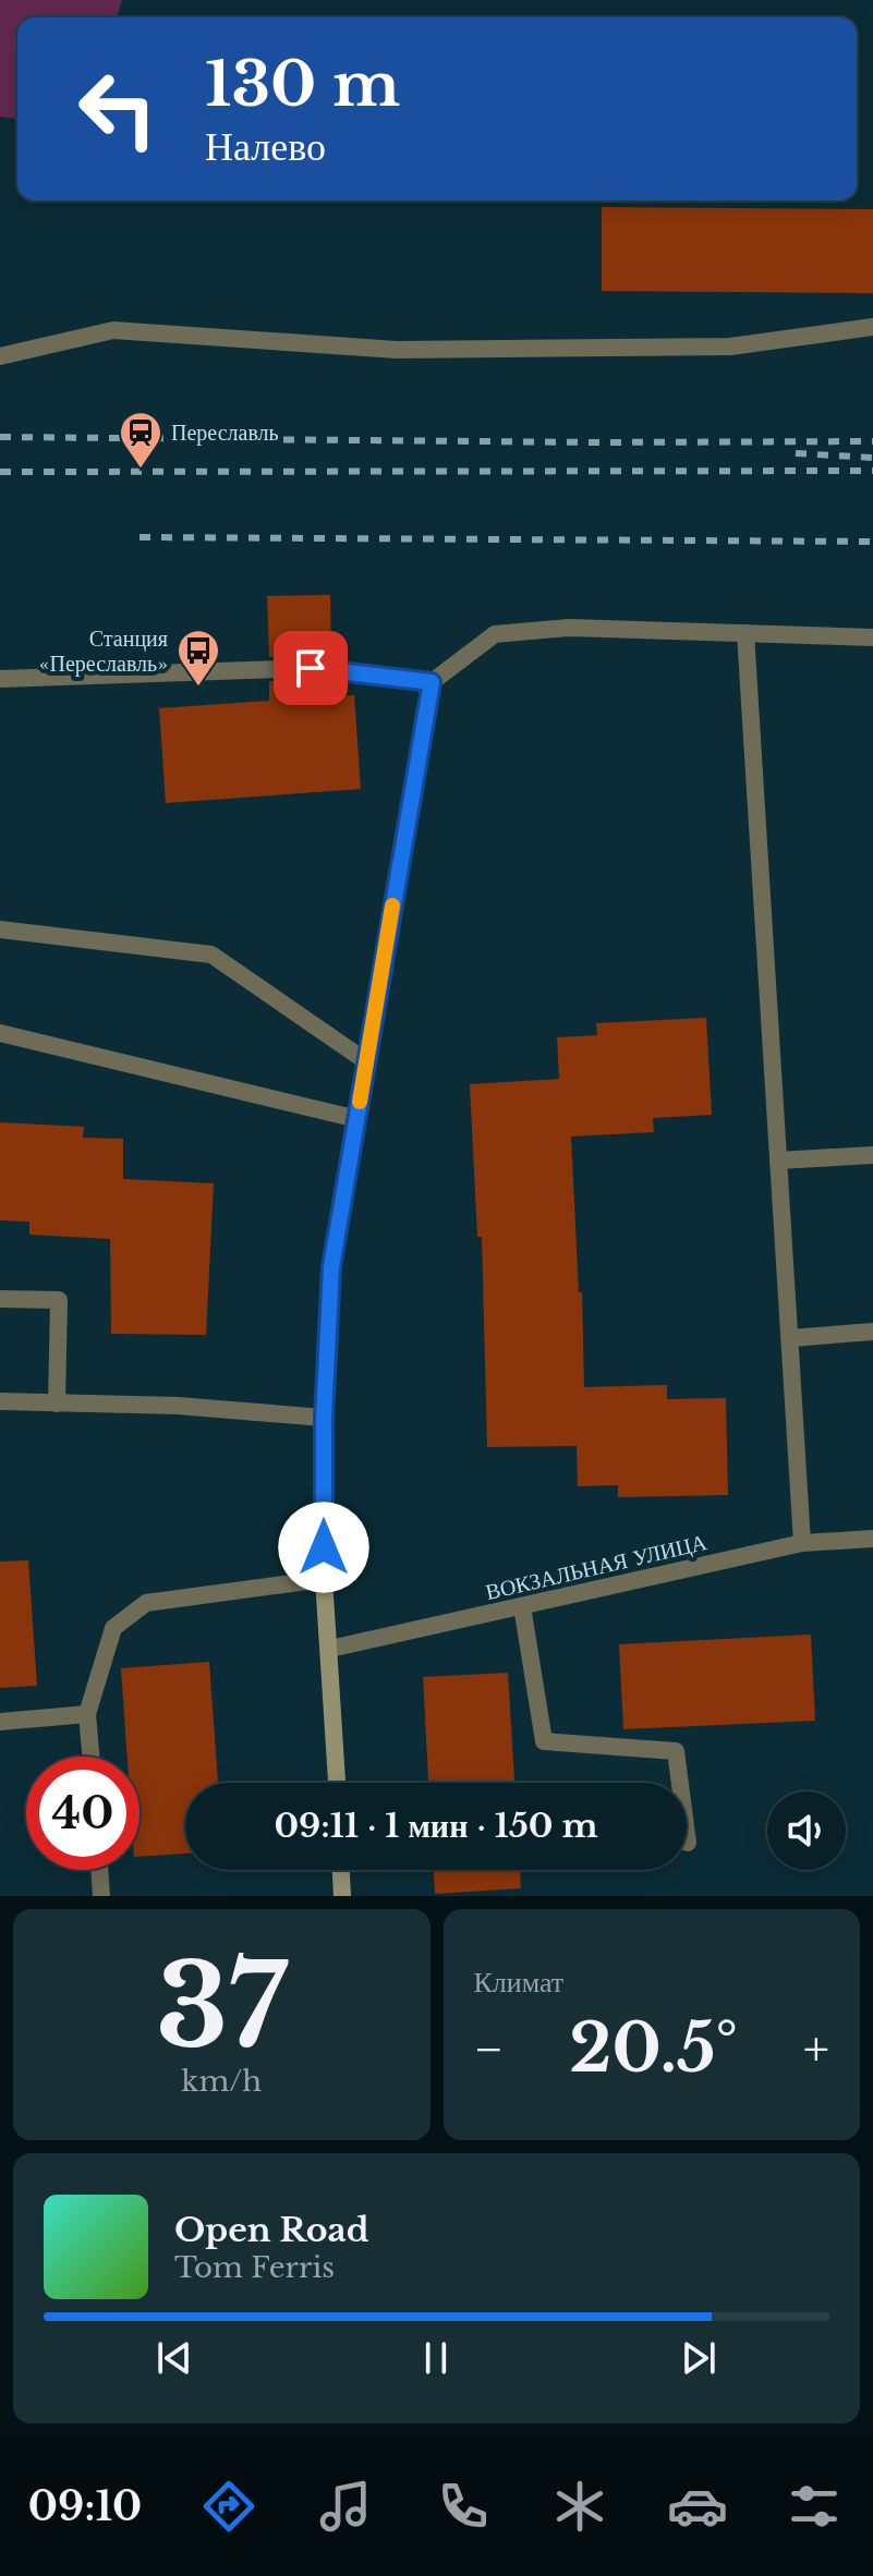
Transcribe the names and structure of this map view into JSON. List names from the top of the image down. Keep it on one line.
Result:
{"streets":{"street":["ВОКЗАЛЬНАЯ УЛИЦА"]},"places":{"station":["Переславль"],"bus stop":["Станция «Переславль»"]},"page":{"turn":["130 m","Налево"],"limit":"40","trip":"09:11 · 1 мин · 150 m","tile":[["37","km/h"],"Климат"],"heat":["−","20.5°","+"],"song":["Open Road","Tom Ferris"],"tabs":"09:10"}}
